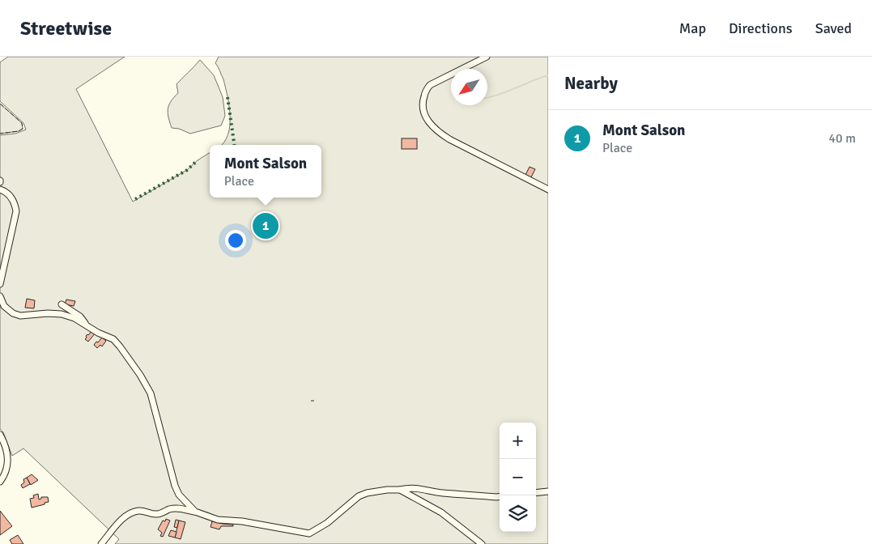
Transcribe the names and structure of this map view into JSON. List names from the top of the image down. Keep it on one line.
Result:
{"north":"bottom left","page":{"header":"Streetwise","nav":["Map","Directions","Saved"],"heading":"Nearby","list":[{"mark":"1","name":"Mont Salson","note":"Place","value":"40 m"}],"popup":["Mont Salson","Place"],"pins":"1","map_buttons":["+","−"]}}
